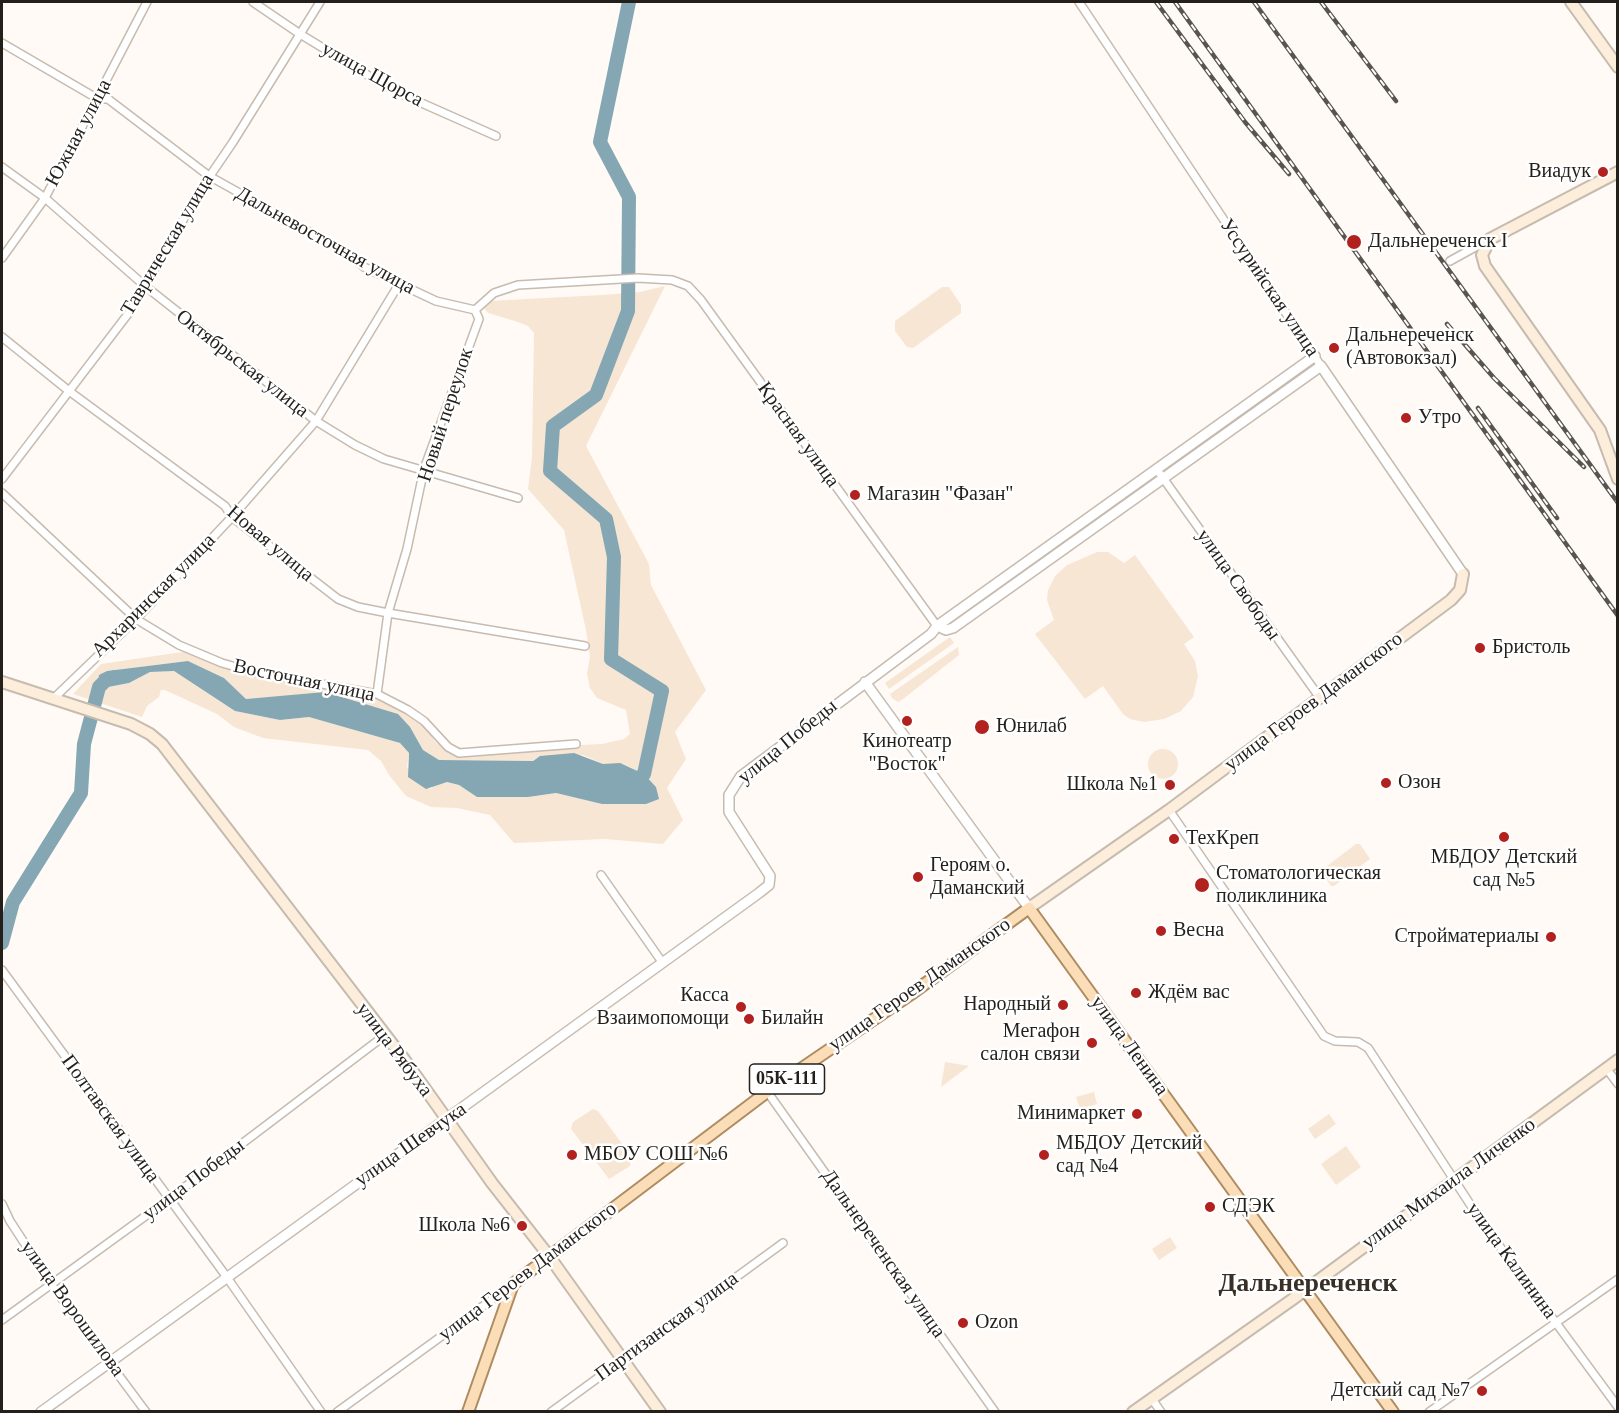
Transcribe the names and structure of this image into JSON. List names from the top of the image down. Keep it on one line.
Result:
{"streets":{"main road":["улица Героев Даманского","улица Ленина","улица Рябуха","05К-111","улица Михаила Личенко"],"street":["улица Щорса","Южная улица","Дальневосточная улица","Таврическая улица","Уссурийская улица","Октябрьская улица","Новый переулок","Красная улица","Новая улица","улица Свободы","Архаринская улица","Восточная улица","улица Победы","Полтавская улица","улица Шевчука","Дальнереченская улица","улица Калинина","улица Ворошилова","Партизанская улица"]},"crossings":[["улица Щорса","Таврическая улица"],["Южная улица","Дальневосточная улица"],["Южная улица","Октябрьская улица"],["Дальневосточная улица","Таврическая улица"],["Дальневосточная улица","Новый переулок"],["Дальневосточная улица","Красная улица"],["Дальневосточная улица","Архаринская улица"],["Таврическая улица","Октябрьская улица"],["Таврическая улица","Новая улица"],["Уссурийская улица","улица Героев Даманского"],["Уссурийская улица","улица Победы"],["Октябрьская улица","Новый переулок"],["Октябрьская улица","Архаринская улица"],["Новый переулок","Красная улица"],["Новый переулок","Новая улица"],["Новый переулок","Восточная улица"],["Красная улица","улица Победы"],["Новая улица","Архаринская улица"],["улица Свободы","улица Героев Даманского"],["улица Свободы","улица Победы"],["Архаринская улица","Восточная улица"],["Архаринская улица","улица Рябуха"],["улица Героев Даманского","улица Ленина"],["улица Героев Даманского","улица Рябуха"],["улица Героев Даманского","улица Калинина"],["улица Победы","улица Ленина"],["улица Победы","улица Рябуха"],["улица Победы","Полтавская улица"],["улица Победы","улица Шевчука"],["улица Победы","улица Ворошилова"],["улица Ленина","улица Михаила Личенко"],["улица Рябуха","улица Шевчука"],["улица Рябуха","Партизанская улица"],["Полтавская улица","улица Шевчука"],["улица Шевчука","улица Ворошилова"],["улица Михаила Личенко","улица Калинина"]],"districts":["Дальнереченск"],"places":["Виадук","Дальнереченск I","Дальнереченск (Автовокзал)","Утро","Магазин \"Фазан\"","Бристоль","Кинотеатр \"Восток\"","Юнилаб","Озон","Школа №1","МБДОУ Детский сад №5","ТехКреп","Героям о. Даманский","Стоматологическая поликлиника","Весна","Стройматериалы","Ждём вас","Народный","Касса Взаимопомощи","Билайн","Мегафон салон связи","Минимаркет","МБОУ СОШ №6","МБДОУ Детский сад №4","СДЭК","Школа №6","Ozon","Детский сад №7"]}
